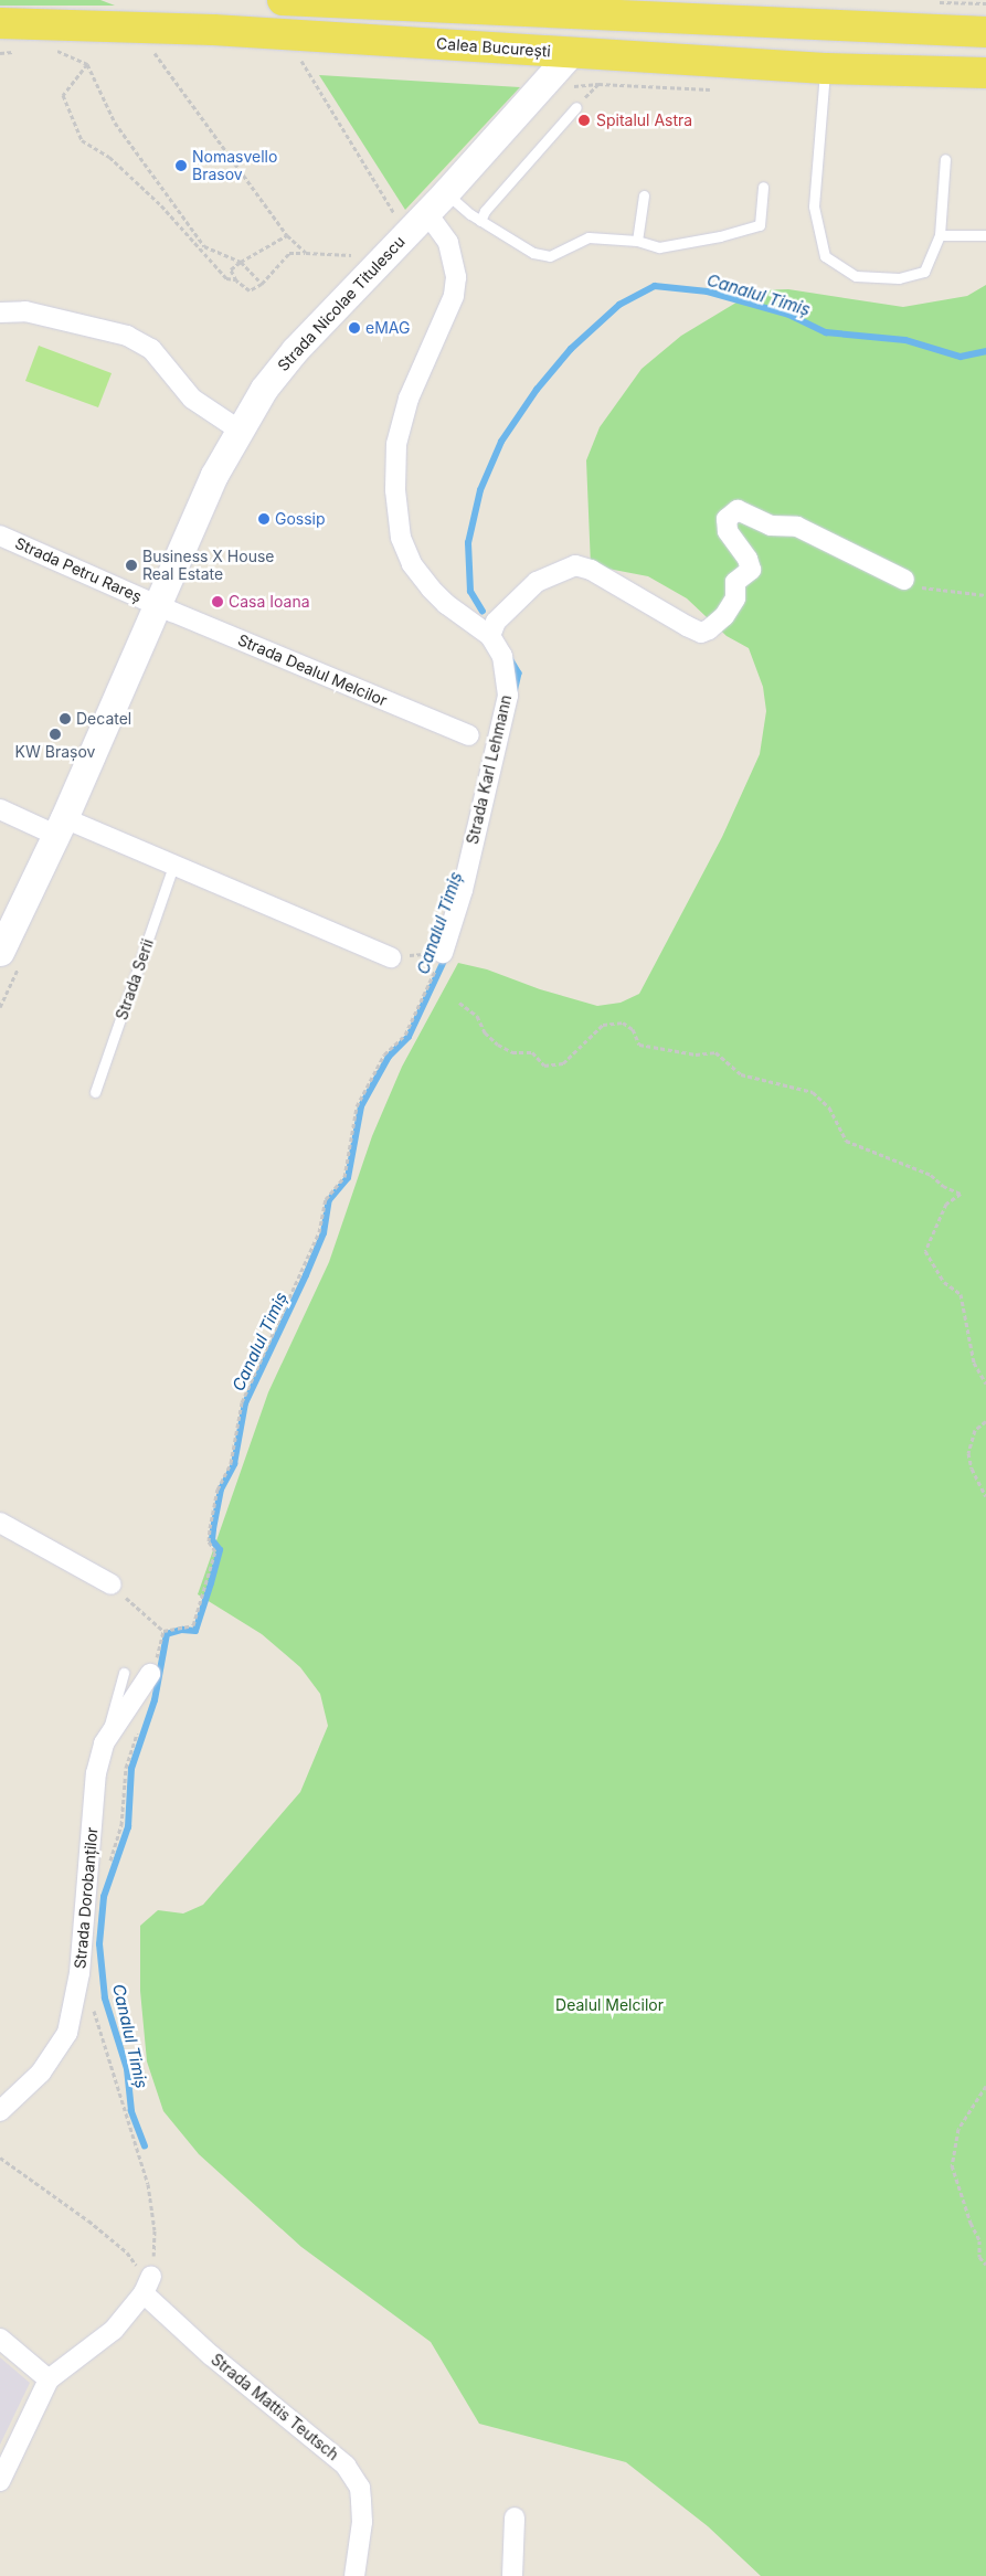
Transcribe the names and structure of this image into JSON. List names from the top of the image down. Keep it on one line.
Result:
{"streets":{"main road":["Calea București"],"street":["Strada Nicolae Titulescu","Strada Petru Rareș","Strada Dealul Melcilor","Strada Karl Lehmann","Strada Dorobanților","Strada Mattis Teutsch"],"lane":["Strada Serii"]},"crossings":[["Calea București","Strada Nicolae Titulescu"],["Strada Nicolae Titulescu","Strada Petru Rareș"],["Strada Nicolae Titulescu","Strada Dealul Melcilor"],["Strada Nicolae Titulescu","Strada Karl Lehmann"],["Strada Petru Rareș","Strada Dealul Melcilor"]],"water":["Canalul Timiș"],"parks":["Dealul Melcilor"],"places":["Spitalul Astra","Nomasvello Brasov","eMAG","Gossip","Business X House Real Estate","Casa Ioana","Decatel","KW Brașov"]}
